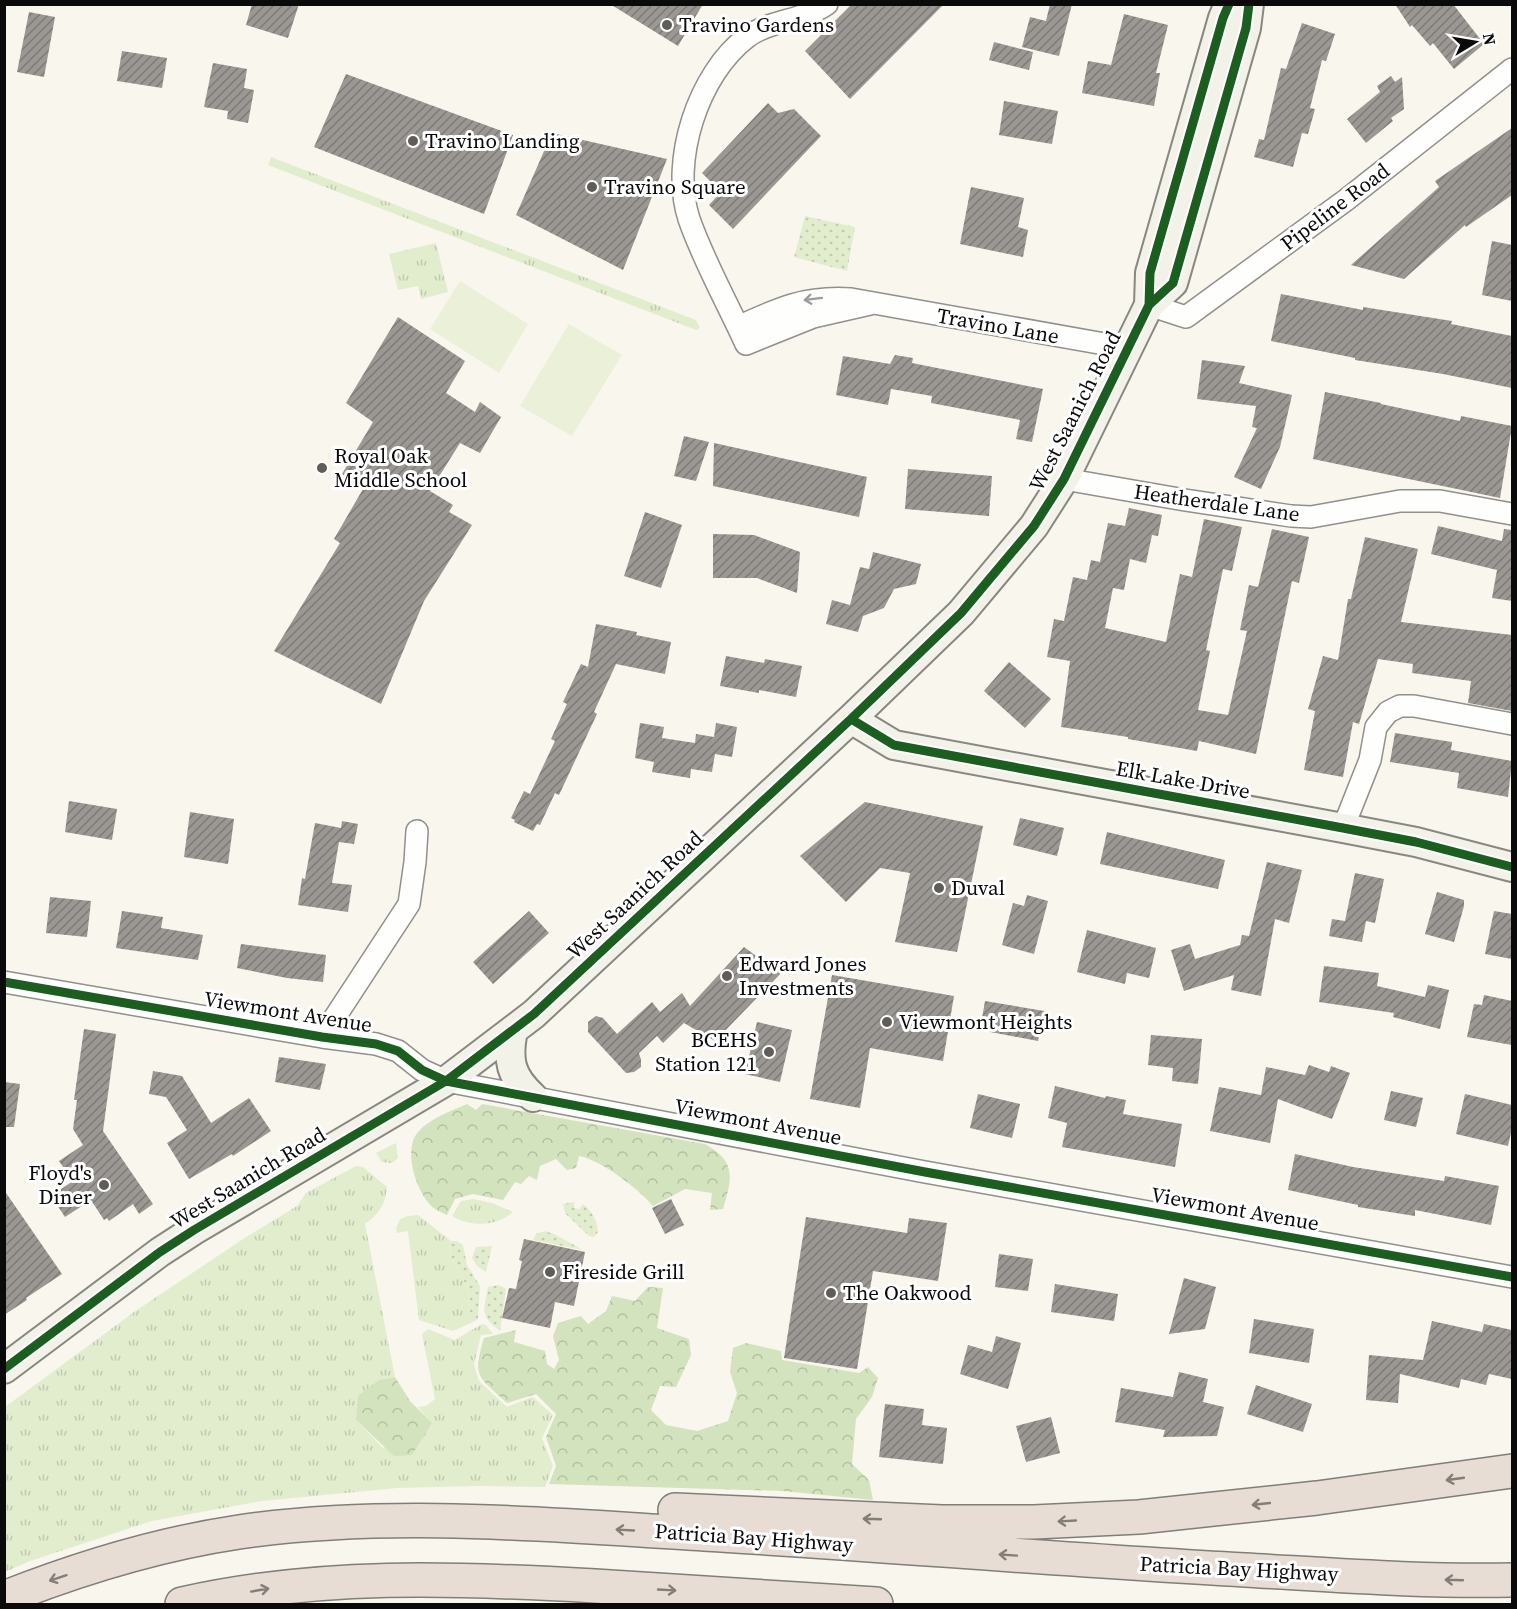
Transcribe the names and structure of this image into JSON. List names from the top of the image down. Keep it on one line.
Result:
{"streets":{"highway":["Patricia Bay Highway"],"main road":["West Saanich Road","Elk Lake Drive"],"street":["Pipeline Road","Travino Lane","Heatherdale Lane","Viewmont Avenue"]},"crossings":[["Pipeline Road","West Saanich Road"],["Travino Lane","West Saanich Road"],["West Saanich Road","Heatherdale Lane"],["West Saanich Road","Elk Lake Drive"],["West Saanich Road","Viewmont Avenue"]],"places":["Travino Gardens","Travino Landing","Travino Square","Royal Oak Middle School","Duval","Edward Jones Investments","Viewmont Heights","BCEHS Station 121","Floyd's Diner","Fireside Grill","The Oakwood"],"north":"right"}
